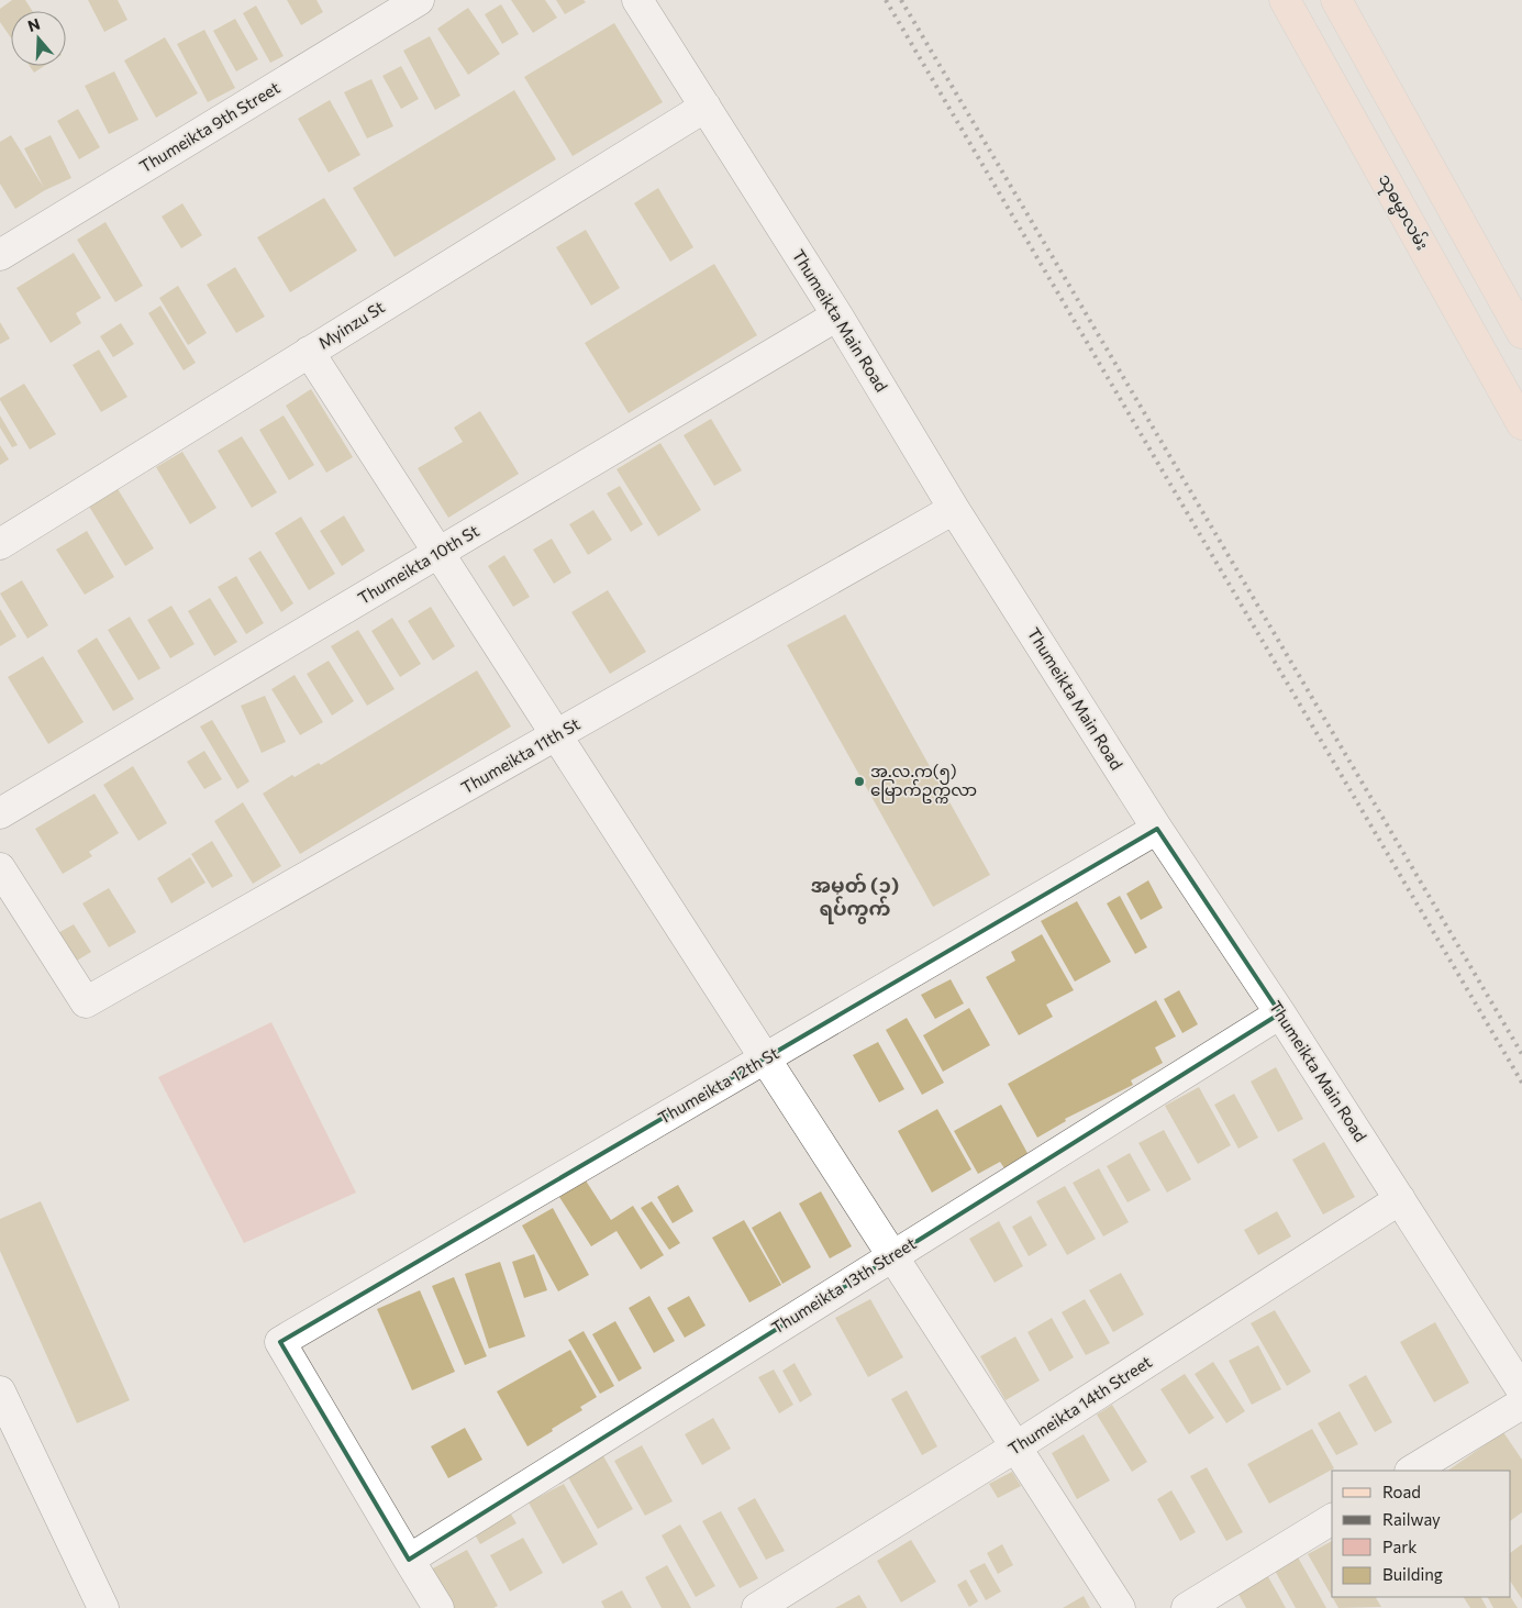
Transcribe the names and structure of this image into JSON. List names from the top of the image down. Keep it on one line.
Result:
{"streets":{"main road":["သုဓမ္မာလမ်း"],"street":["Thumeikta 9th Street","Thumeikta Main Road","Myinzu St","Thumeikta 10th St","Thumeikta 11th St","Thumeikta 12th St","Thumeikta 13th Street","Thumeikta 14th Street"]},"crossings":[["Thumeikta Main Road","Myinzu St"],["Thumeikta Main Road","Thumeikta 10th St"],["Thumeikta Main Road","Thumeikta 11th St"],["Thumeikta Main Road","Thumeikta 12th St"],["Thumeikta Main Road","Thumeikta 13th Street"],["Thumeikta Main Road","Thumeikta 14th Street"],["Thumeikta 12th St","Thumeikta 13th Street"]],"districts":["အမှတ် (၁) ရပ်ကွက်"],"places":["အ.လ.က(၅) မြောက်ဥက္ကလာ"],"legend":["Road","Railway","Park","Building"],"north":"top"}
